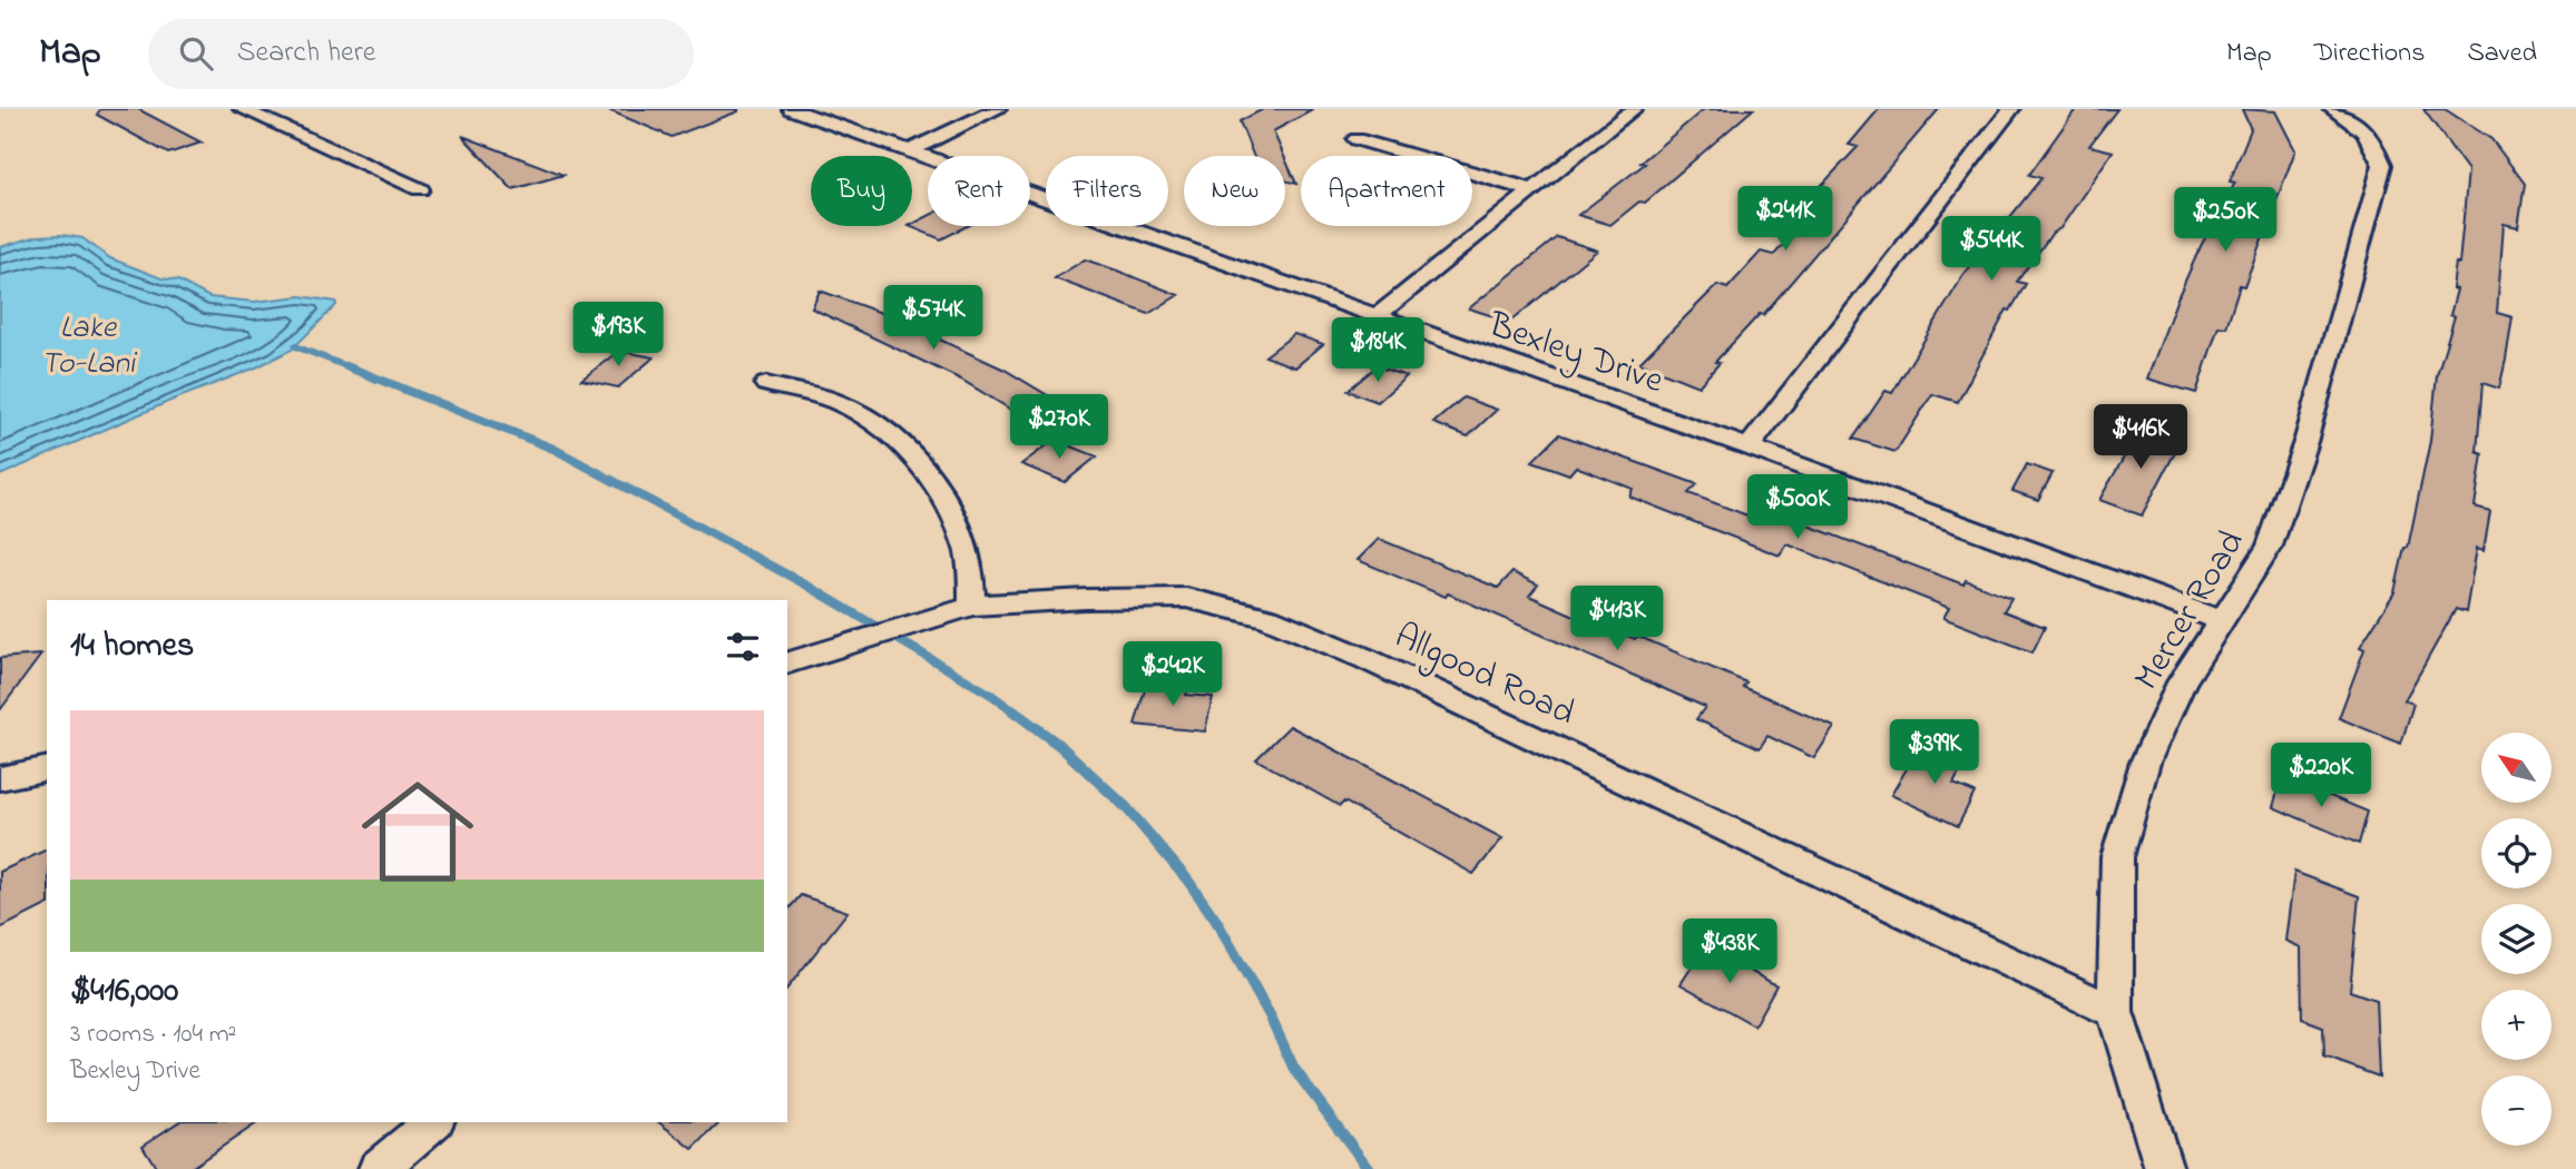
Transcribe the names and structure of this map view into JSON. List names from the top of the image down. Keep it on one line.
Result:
{"streets":{"street":["Bexley Drive","Mercer Road","Allgood Road"]},"crossings":[["Bexley Drive","Mercer Road"],["Mercer Road","Allgood Road"]],"water":["Lake To-Lani"],"north":"top left","page":{"header":"Map","search":"Search here","nav":["Map","Directions","Saved"],"chip":["Buy","Rent","Filters","New","Apartment"],"price":["$241K","$250K","$544K","$574K","$193K","$184K","$270K","$416K","$500K","$413K","$242K","$399K","$220K","$438K"],"heading":"14 homes","list":[{"name":"$416,000","note":"3 rooms · 104 m² · Bexley Drive"}],"map_buttons":["+","−"]}}
